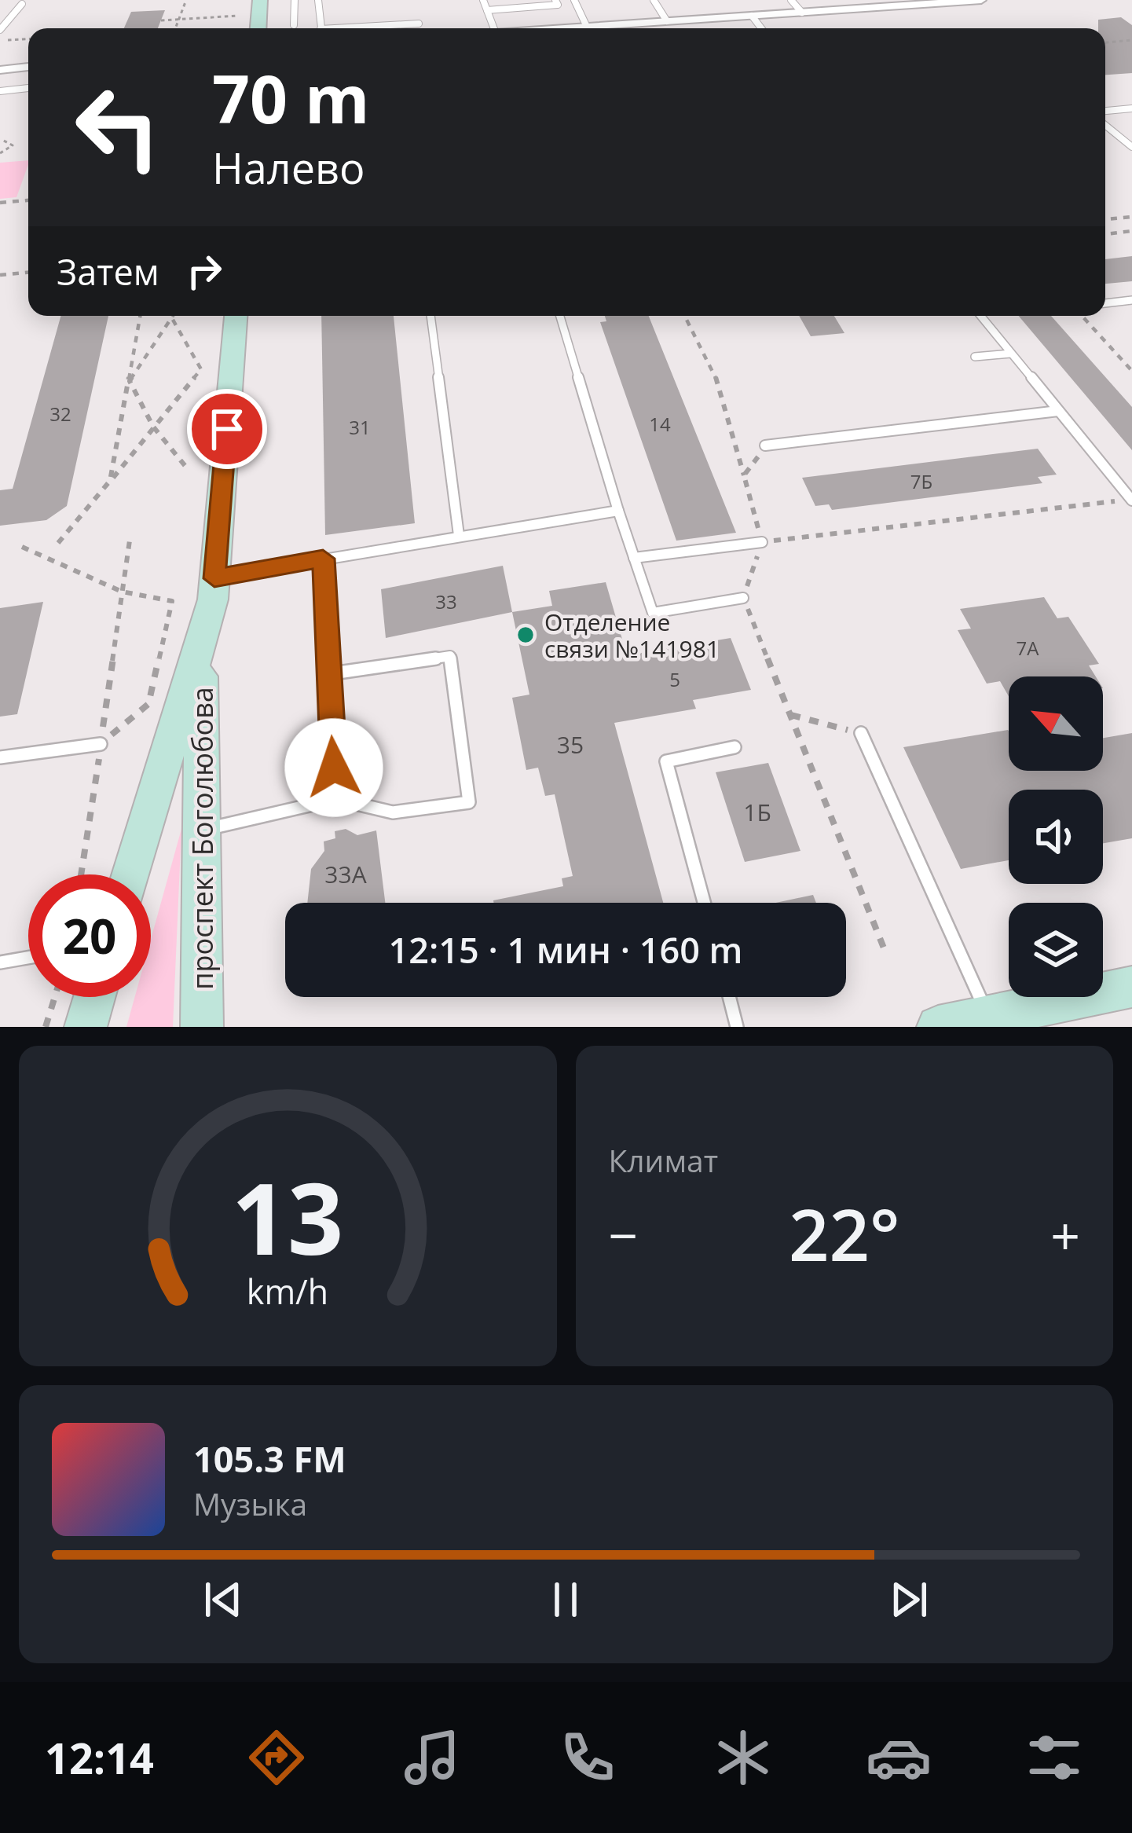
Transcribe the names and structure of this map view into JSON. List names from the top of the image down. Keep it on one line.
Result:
{"streets":{"main road":["проспект Боголюбова"]},"places":["Отделение связи №141981"],"house_numbers":["32","14","31","7Б","33","7А","5","35","1Б","33А"],"north":"top left","page":{"turn":["70 m","Налево"],"then":"Затем","limit":"20","trip":"12:15 · 1 мин · 160 m","tile":"Климат","heat":["−","22°","+"],"song":["105.3 FM","Музыка"],"tabs":"12:14","gauge":["13","km/h"]}}
